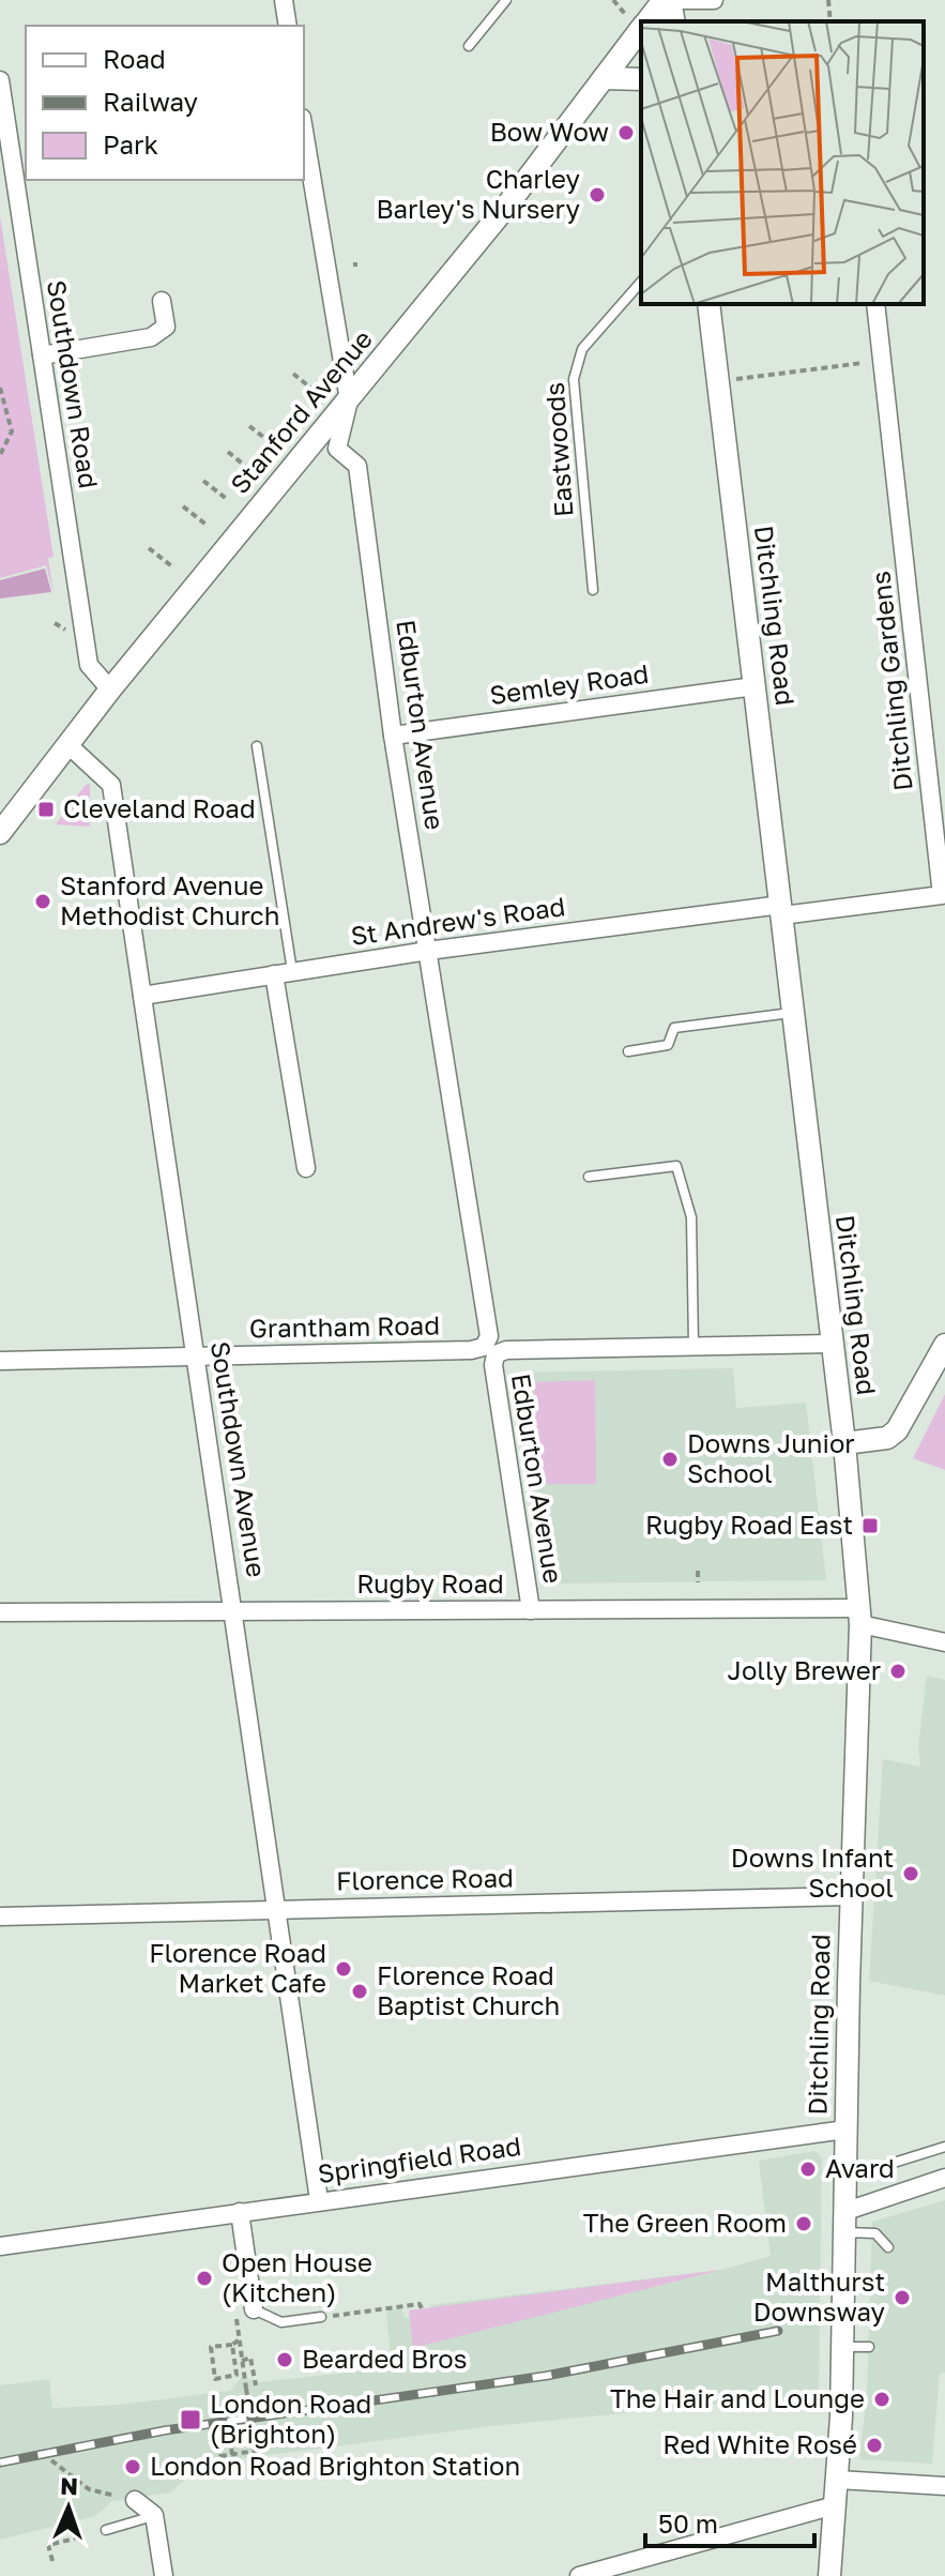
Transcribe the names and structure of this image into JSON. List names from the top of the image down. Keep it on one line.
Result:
{"streets":{"street":["Southdown Road","Stanford Avenue","Ditchling Road","Ditchling Gardens","Semley Road","Edburton Avenue","St Andrew's Road","Grantham Road","Southdown Avenue","Rugby Road","Florence Road","Springfield Road"],"lane":["Eastwoods"]},"crossings":[["Southdown Road","Stanford Avenue"],["Stanford Avenue","Edburton Avenue"],["Stanford Avenue","Southdown Avenue"],["Ditchling Road","Ditchling Gardens"],["Ditchling Road","Semley Road"],["Ditchling Road","St Andrew's Road"],["Ditchling Road","Grantham Road"],["Ditchling Road","Rugby Road"],["Ditchling Road","Florence Road"],["Ditchling Road","Springfield Road"],["Ditchling Gardens","St Andrew's Road"],["Semley Road","Edburton Avenue"],["Edburton Avenue","St Andrew's Road"],["Edburton Avenue","Grantham Road"],["Edburton Avenue","Rugby Road"],["St Andrew's Road","Southdown Avenue"],["Grantham Road","Southdown Avenue"],["Southdown Avenue","Rugby Road"],["Southdown Avenue","Florence Road"],["Southdown Avenue","Springfield Road"]],"places":{"other":["Bow Wow","Charley Barley's Nursery","Stanford Avenue Methodist Church","Downs Junior School","Jolly Brewer","Downs Infant School","Florence Road Market Cafe","Florence Road Baptist Church","Avard","The Green Room","Open House (Kitchen)","Malthurst Downsway","Bearded Bros","The Hair and Lounge","Red White Rosé","London Road Brighton Station"],"transit":["Cleveland Road","Rugby Road East","London Road (Brighton)"]},"legend":["Road","Railway","Park"],"scale_bar":"50 m","north":"top"}
